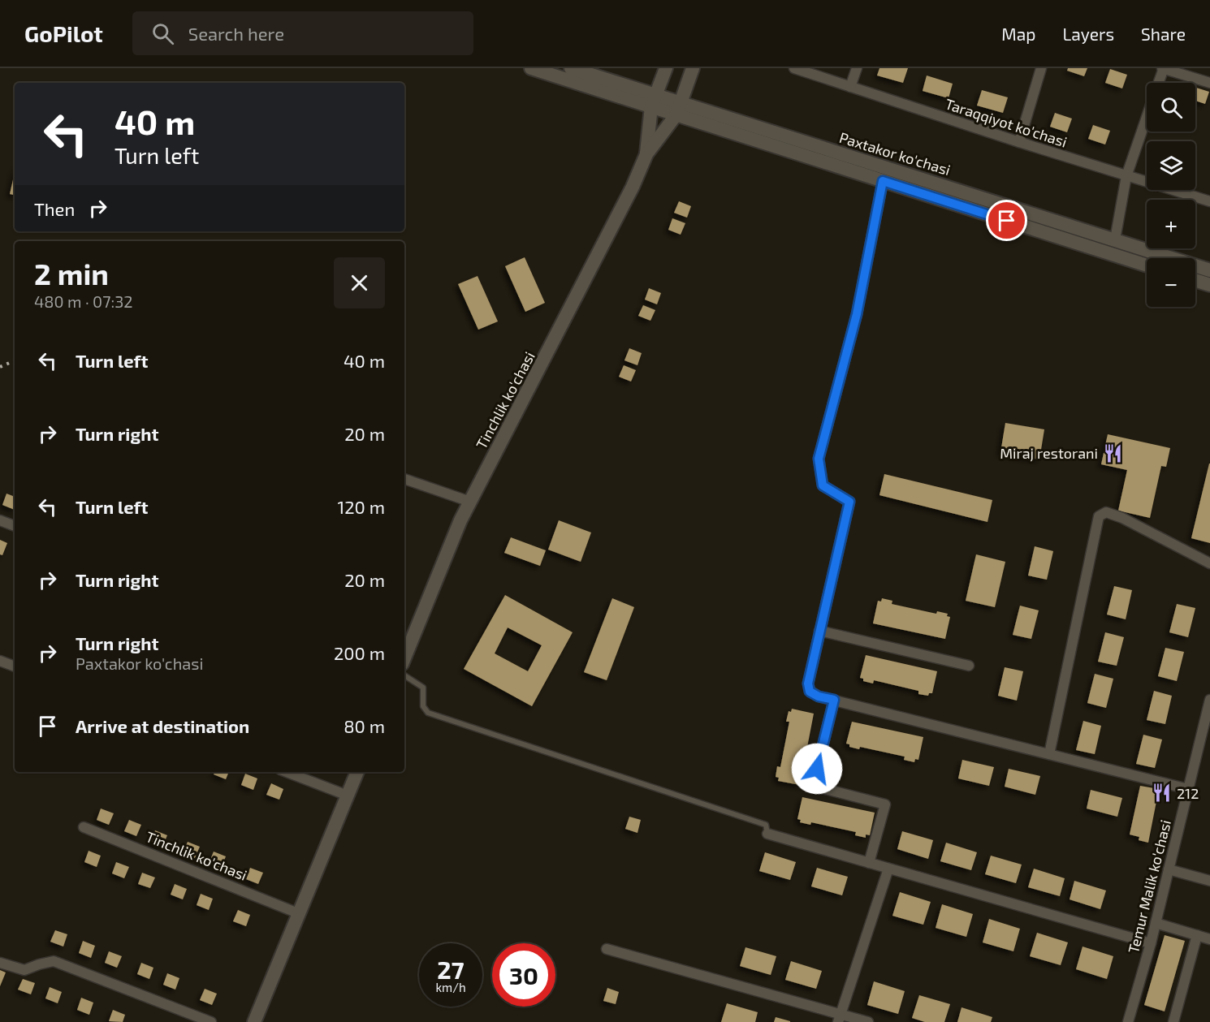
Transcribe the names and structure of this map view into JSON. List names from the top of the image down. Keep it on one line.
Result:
{"streets":{"main road":["Paxtakor ko'chasi","Tinchlik ko'chasi"],"street":["Taraqqiyot ko'chasi","Temur Malik ko'chasi"]},"crossings":[["Paxtakor ko'chasi","Tinchlik ko'chasi"]],"places":{"restaurant":["Miraj restorani","212"]},"page":{"header":"GoPilot","search":"Search here","nav":["Map","Layers","Share"],"map_buttons":["+","−"],"turn":["40 m","Turn left"],"then":"Then","heading":["2 min","480 m · 07:32"],"list":[{"name":"Turn left","value":"40 m"},{"name":"Turn right","value":"20 m"},{"name":"Turn left","value":"120 m"},{"name":"Turn right","value":"20 m"},{"name":"Turn right","note":"Paxtakor ko'chasi","value":"200 m"},{"name":"Arrive at destination","value":"80 m"}],"speed":"27 km/h","limit":"30"}}
